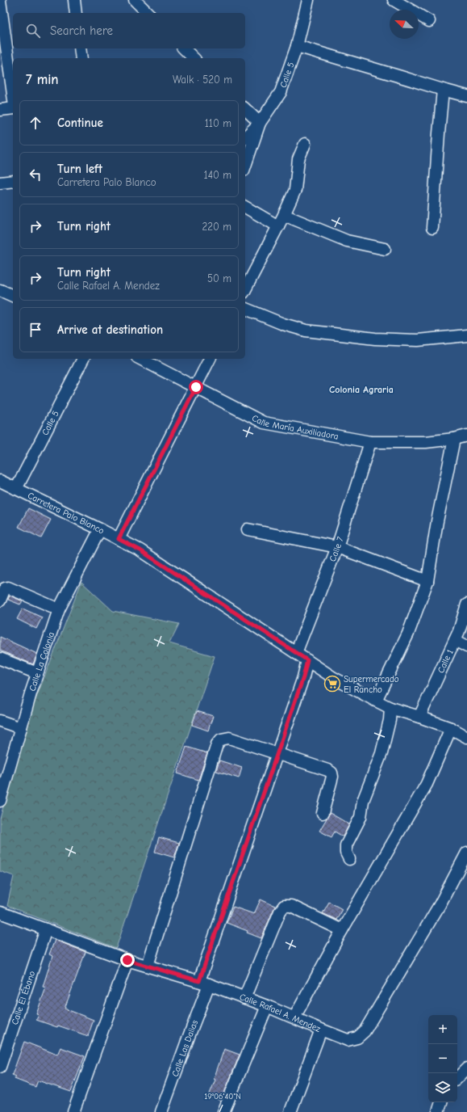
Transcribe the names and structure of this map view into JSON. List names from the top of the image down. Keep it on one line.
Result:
{"streets":{"street":["Calle 5","Calle María Auxiliadora","Carretera Palo Blanco","Calle 7","Calle 1","Calle La Colonia","Calle El Ébano","Calle Rafael A. Mendez","Calle Las Dalias"]},"crossings":[["Calle 5","Carretera Palo Blanco"],["Calle María Auxiliadora","Calle 7"],["Carretera Palo Blanco","Calle 7"],["Carretera Palo Blanco","Calle 1"],["Carretera Palo Blanco","Calle La Colonia"],["Carretera Palo Blanco","Calle Las Dalias"],["Calle El Ébano","Calle Rafael A. Mendez"],["Calle Rafael A. Mendez","Calle Las Dalias"]],"districts":["Colonia Agraria"],"places":{"supermarket":["Supermercado El Rancho"]},"north":"top left","page":{"search":"Search here","heading":["7 min","Walk · 520 m"],"list":[["Continue","110 m"],["Turn left","Carretera Palo Blanco","140 m"],["Turn right","220 m"],["Turn right","Calle Rafael A. Mendez","50 m"],"Arrive at destination"],"map_buttons":["+","−"]},"coordinates":["19°06'40\"N"]}
